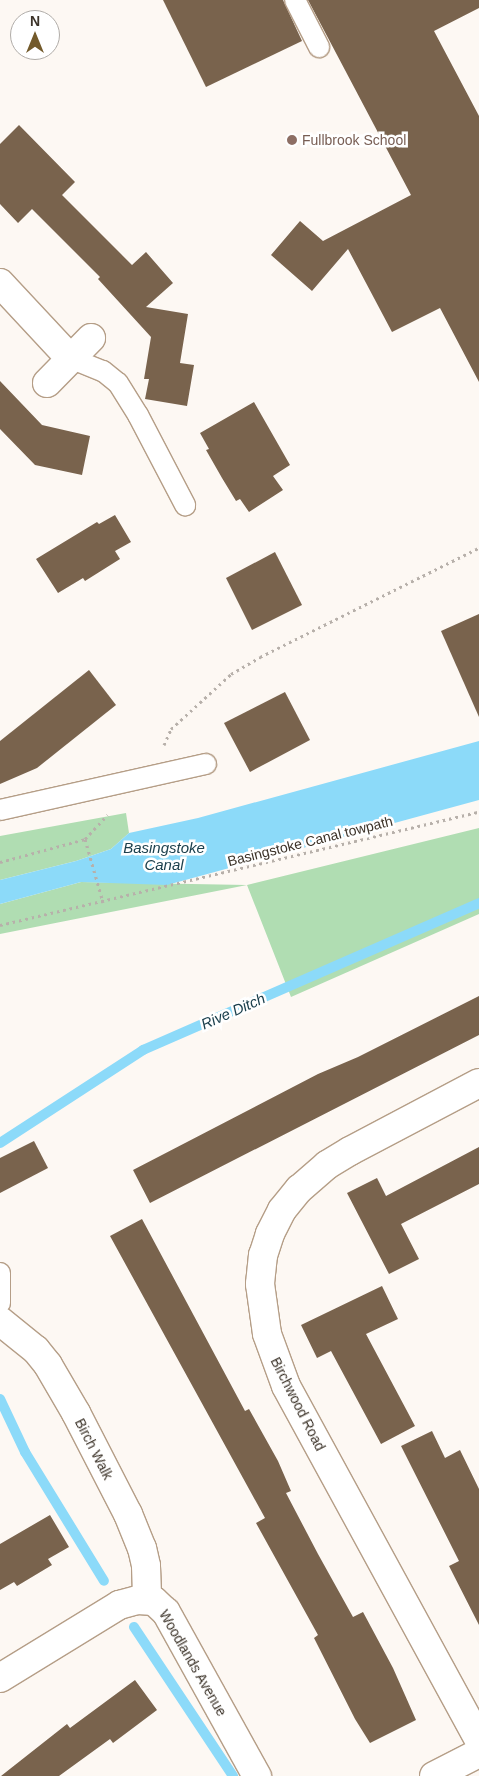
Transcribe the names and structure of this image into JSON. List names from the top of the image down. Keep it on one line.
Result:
{"streets":{"street":["Birchwood Road","Birch Walk","Woodlands Avenue"],"path":["Basingstoke Canal towpath"]},"crossings":[["Birch Walk","Woodlands Avenue"]],"water":["Basingstoke Canal","Rive Ditch"],"places":["Fullbrook School"],"north":"top"}
